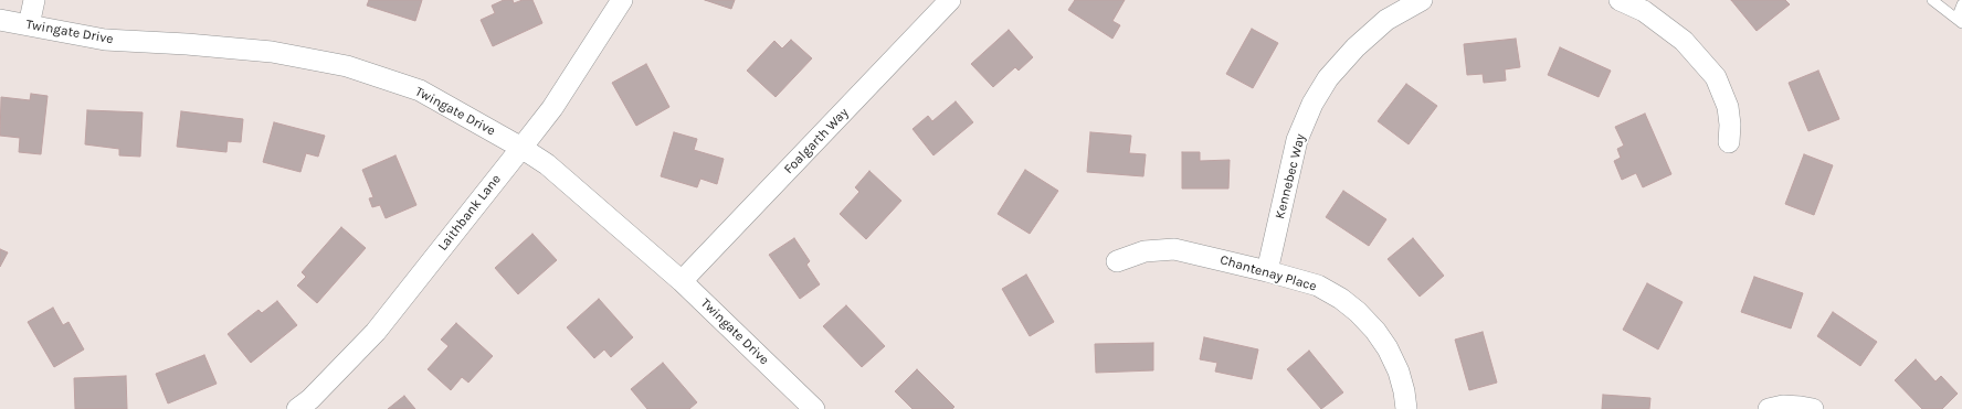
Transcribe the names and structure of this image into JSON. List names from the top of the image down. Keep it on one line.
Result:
{"streets":{"street":["Twingate Drive","Foalgarth Way","Kennebec Way","Laithbank Lane","Chantenay Place"]},"crossings":[["Twingate Drive","Foalgarth Way"],["Twingate Drive","Laithbank Lane"],["Kennebec Way","Chantenay Place"]]}
